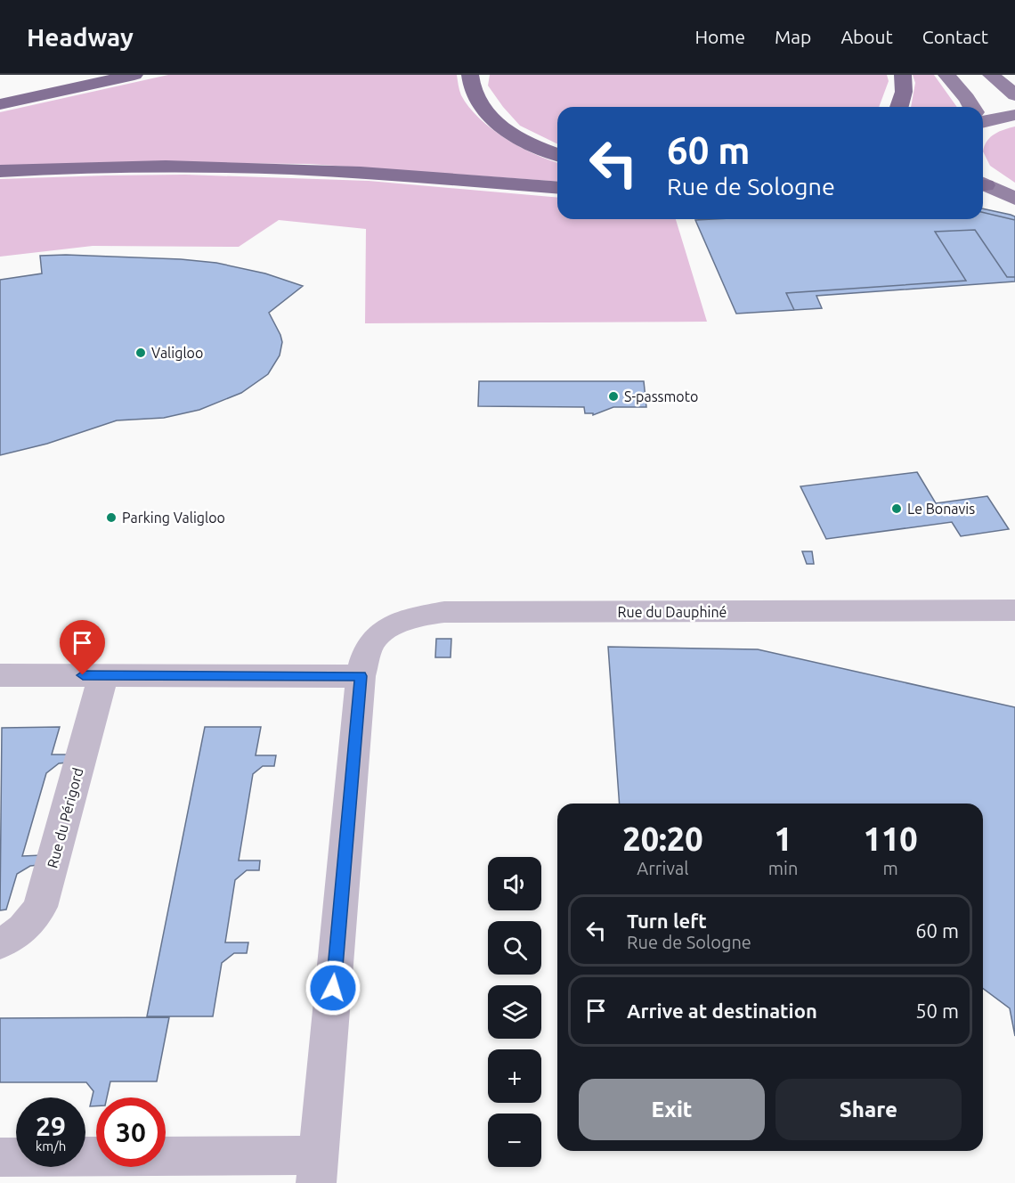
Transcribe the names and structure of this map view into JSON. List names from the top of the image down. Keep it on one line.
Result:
{"streets":{"street":["Rue du Dauphiné","Rue du Périgord"]},"places":["Valigloo","S-passmoto","Le Bonavis","Parking Valigloo"],"page":{"header":"Headway","nav":["Home","Map","About","Contact"],"turn":["60 m","Rue de Sologne"],"eta":["20:20","Arrival","1","min","110","m"],"map_buttons":["+","−"],"list":[{"name":"Turn left","note":"Rue de Sologne","value":"60 m"},{"name":"Arrive at destination","value":"50 m"}],"buttons":["Exit","Share"],"speed":"29 km/h","limit":"30"}}
